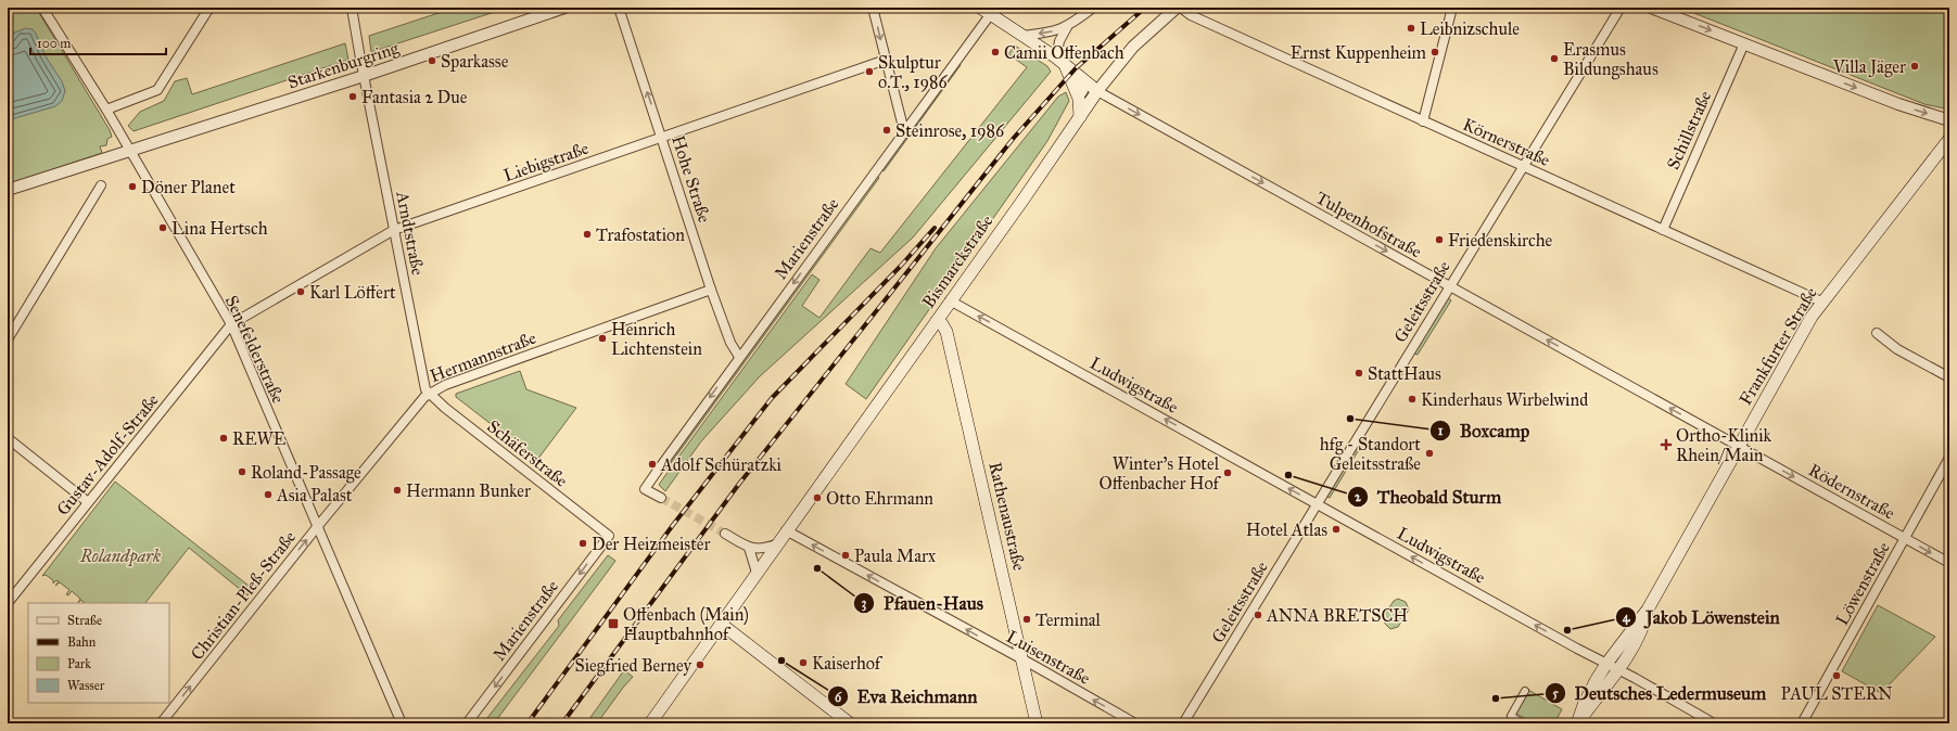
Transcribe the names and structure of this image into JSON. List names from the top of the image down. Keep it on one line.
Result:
{"streets":{"main road":["Bismarckstraße","Frankfurter Straße","Rathenaustraße"],"street":["Starkenburgring","Schillstraße","Körnerstraße","Liebigstraße","Hohe Straße","Tulpenhofstraße","Arndtstraße","Marienstraße","Geleitsstraße","Senefelderstraße","Hermannstraße","Ludwigstraße","Schäferstraße","Gustav-Adolf-Straße","Rödernstraße","Löwenstraße","Christian-Pleß-Straße","Luisenstraße"]},"crossings":[["Starkenburgring","Arndtstraße"],["Starkenburgring","Senefelderstraße"],["Schillstraße","Körnerstraße"],["Körnerstraße","Geleitsstraße"],["Körnerstraße","Frankfurter Straße"],["Liebigstraße","Hohe Straße"],["Liebigstraße","Arndtstraße"],["Liebigstraße","Senefelderstraße"],["Liebigstraße","Gustav-Adolf-Straße"],["Hohe Straße","Marienstraße"],["Hohe Straße","Hermannstraße"],["Tulpenhofstraße","Bismarckstraße"],["Tulpenhofstraße","Geleitsstraße"],["Tulpenhofstraße","Frankfurter Straße"],["Tulpenhofstraße","Rödernstraße"],["Arndtstraße","Hermannstraße"],["Arndtstraße","Schäferstraße"],["Marienstraße","Schäferstraße"],["Bismarckstraße","Ludwigstraße"],["Bismarckstraße","Rathenaustraße"],["Bismarckstraße","Luisenstraße"],["Geleitsstraße","Ludwigstraße"],["Frankfurter Straße","Ludwigstraße"],["Frankfurter Straße","Rödernstraße"],["Senefelderstraße","Hermannstraße"],["Senefelderstraße","Gustav-Adolf-Straße"],["Senefelderstraße","Christian-Pleß-Straße"],["Hermannstraße","Schäferstraße"],["Hermannstraße","Christian-Pleß-Straße"],["Rödernstraße","Löwenstraße"],["Rathenaustraße","Luisenstraße"]],"one_way":["Hohe Straße","Marienstraße","Ludwigstraße","Rödernstraße","Christian-Pleß-Straße","Luisenstraße"],"parks":["Rolandpark"],"places":{"other":["Leibnizschule","Camii Offenbach","Ernst Kuppenheim","Erasmus Bildungshaus","Sparkasse","Villa Jäger","Skulptur o.T., 1986","Fantasia 2 Due","Steinrose, 1986","Döner Planet","Lina Hertsch","Trafostation","Friedenskirche","Karl Löffert","Heinrich Lichtenstein","StattHaus","Kinderhaus Wirbelwind","Boxcamp","REWE","hfg - Standort Geleitsstraße","Adolf Schüratzki","Roland-Passage","Winter's Hotel Offenbacher Hof","Theobald Sturm","Hermann Bunker","Asia Palast","Otto Ehrmann","Hotel Atlas","Der Heizmeister","Paula Marx","Pfauen-Haus","ANNA BRETSCH","Terminal","Jakob Löwenstein","Eva Reichmann","Kaiserhof","Siegfried Berney","PAUL STERN","Deutsches Ledermuseum"],"health":["Ortho-Klinik Rhein/Main"],"transit":["Offenbach (Main) Hauptbahnhof"]},"legend":["Straße","Bahn","Park","Wasser"],"scale_bar":"100 m"}
